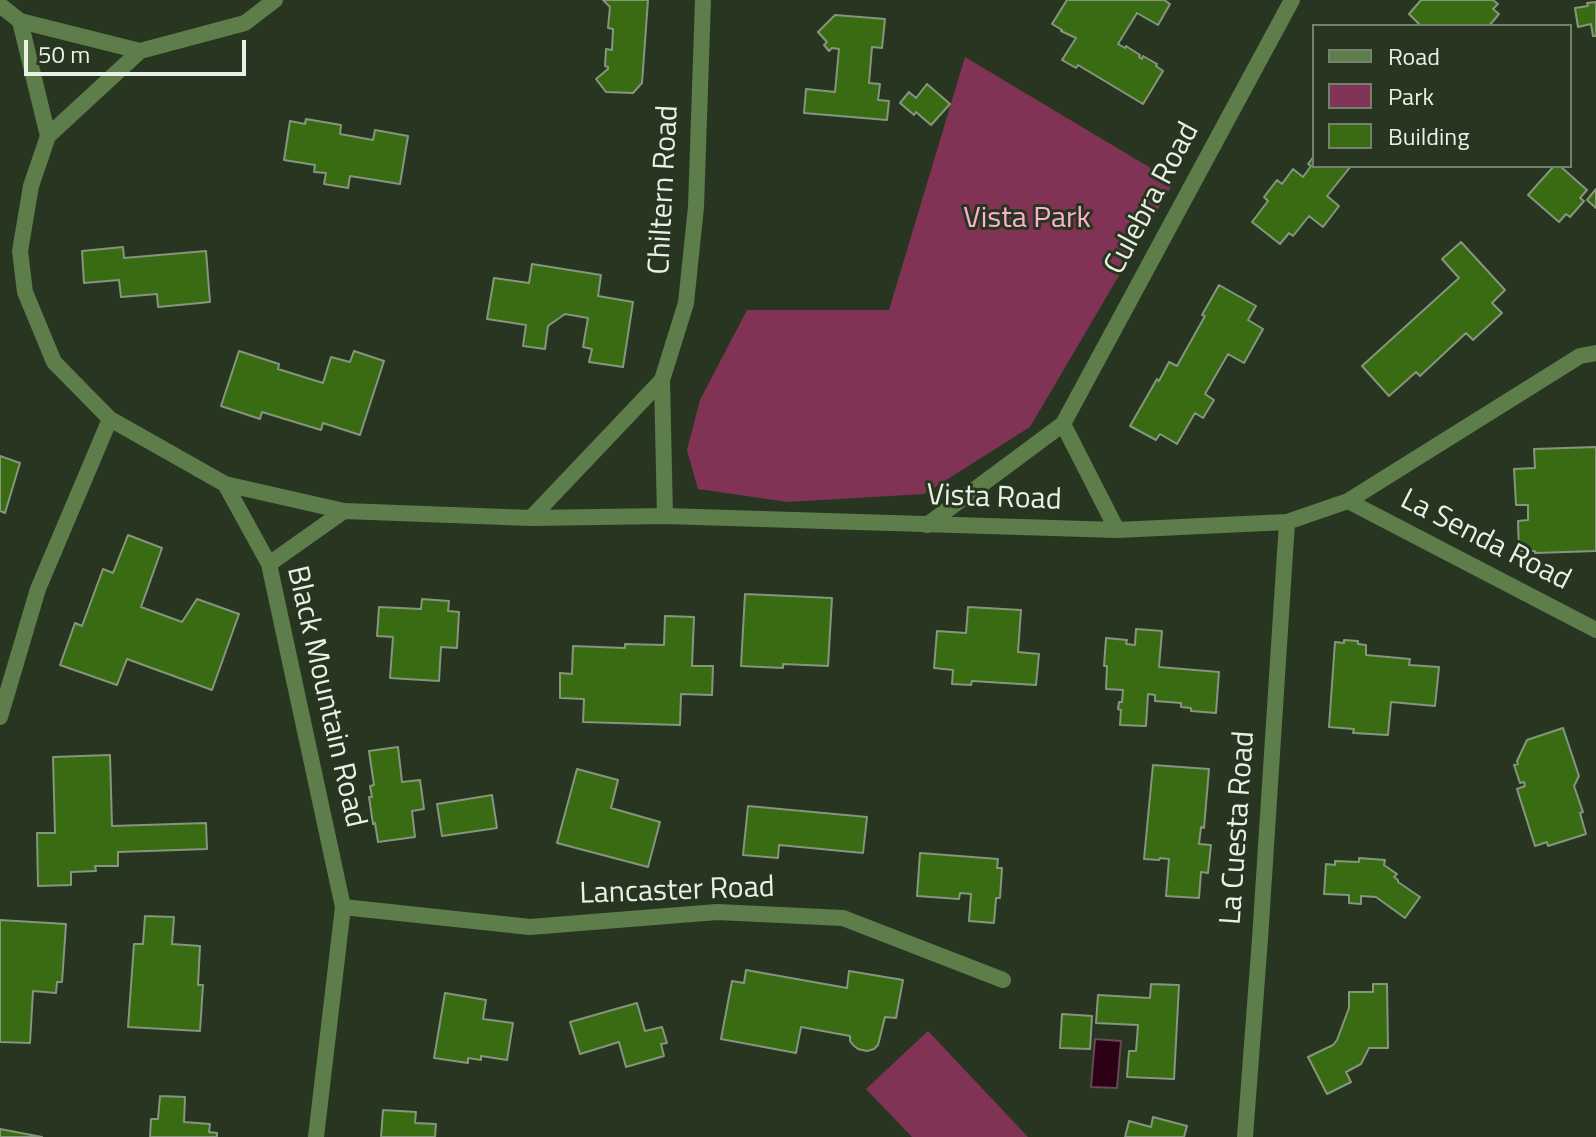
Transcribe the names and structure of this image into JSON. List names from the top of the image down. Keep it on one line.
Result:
{"streets":{"street":["Chiltern Road","Culebra Road","Vista Road","La Senda Road","Black Mountain Road","La Cuesta Road","Lancaster Road"]},"crossings":[["Chiltern Road","Vista Road"],["Culebra Road","Vista Road"],["Vista Road","La Senda Road"],["Vista Road","Black Mountain Road"],["Vista Road","La Cuesta Road"],["Black Mountain Road","Lancaster Road"]],"parks":["Vista Park"],"legend":["Road","Park","Building"],"scale_bar":"50 m"}
